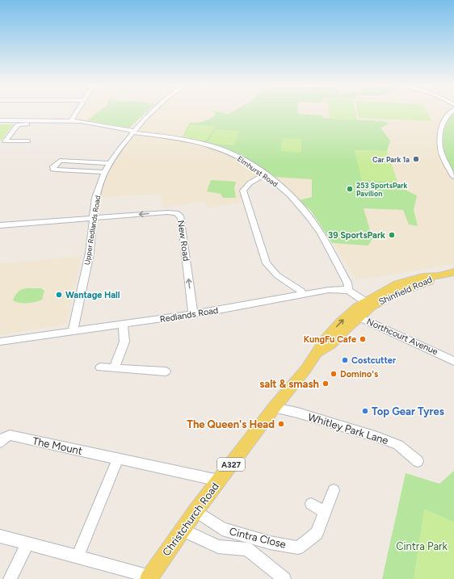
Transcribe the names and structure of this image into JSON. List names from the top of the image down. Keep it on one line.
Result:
{"streets":{"main road":["Shinfield Road","A327","Christchurch Road"],"street":["Elmhurst Road","Upper Redlands Road","New Road","Redlands Road","Northcourt Avenue","Whitley Park Lane","The Mount","Cintra Close"]},"crossings":[["Elmhurst Road","Upper Redlands Road"],["Elmhurst Road","Redlands Road"],["Upper Redlands Road","New Road"],["Upper Redlands Road","Redlands Road"],["New Road","Redlands Road"],["Shinfield Road","Christchurch Road"],["Northcourt Avenue","Christchurch Road"],["Whitley Park Lane","Christchurch Road"],["The Mount","Christchurch Road"],["Christchurch Road","Cintra Close"]],"parks":["Cintra Park"],"places":["Car Park 1a","253 SportsPark Pavilion","39 SportsPark","Wantage Hall","KungFu Cafe","Costcutter","Domino's","salt & smash","Top Gear Tyres","The Queen's Head"]}
